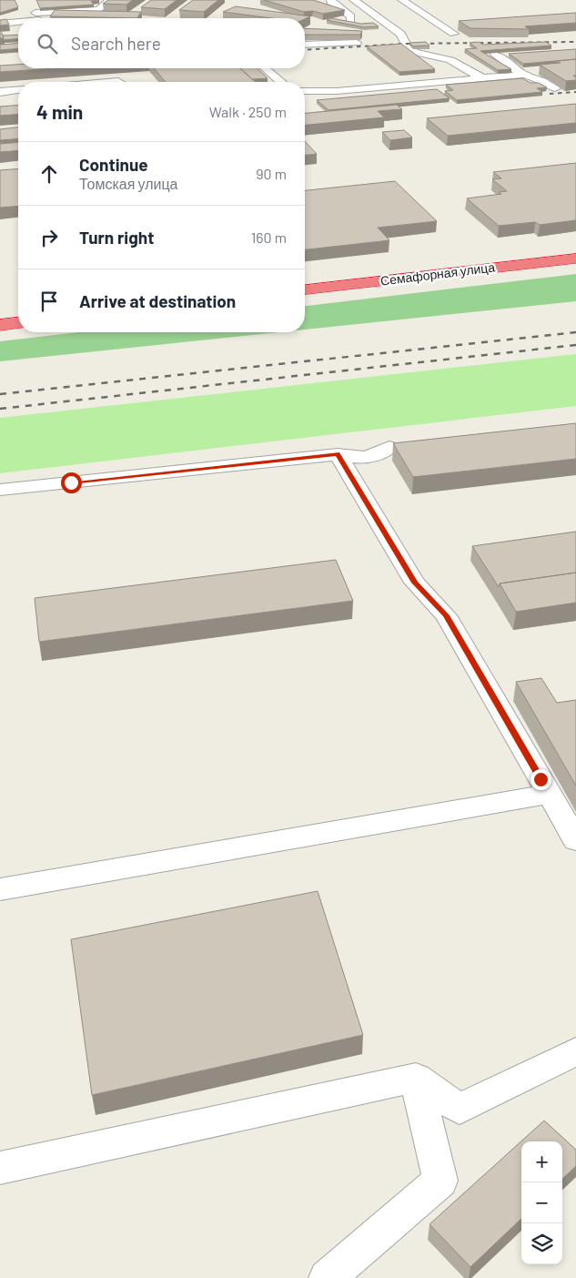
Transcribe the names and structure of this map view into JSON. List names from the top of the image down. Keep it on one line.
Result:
{"streets":{"highway":["Семафорная улица"]},"page":{"search":"Search here","heading":["4 min","Walk · 250 m"],"list":[["Continue","Томская улица","90 m"],["Turn right","160 m"],"Arrive at destination"],"map_buttons":["+","−"]}}
